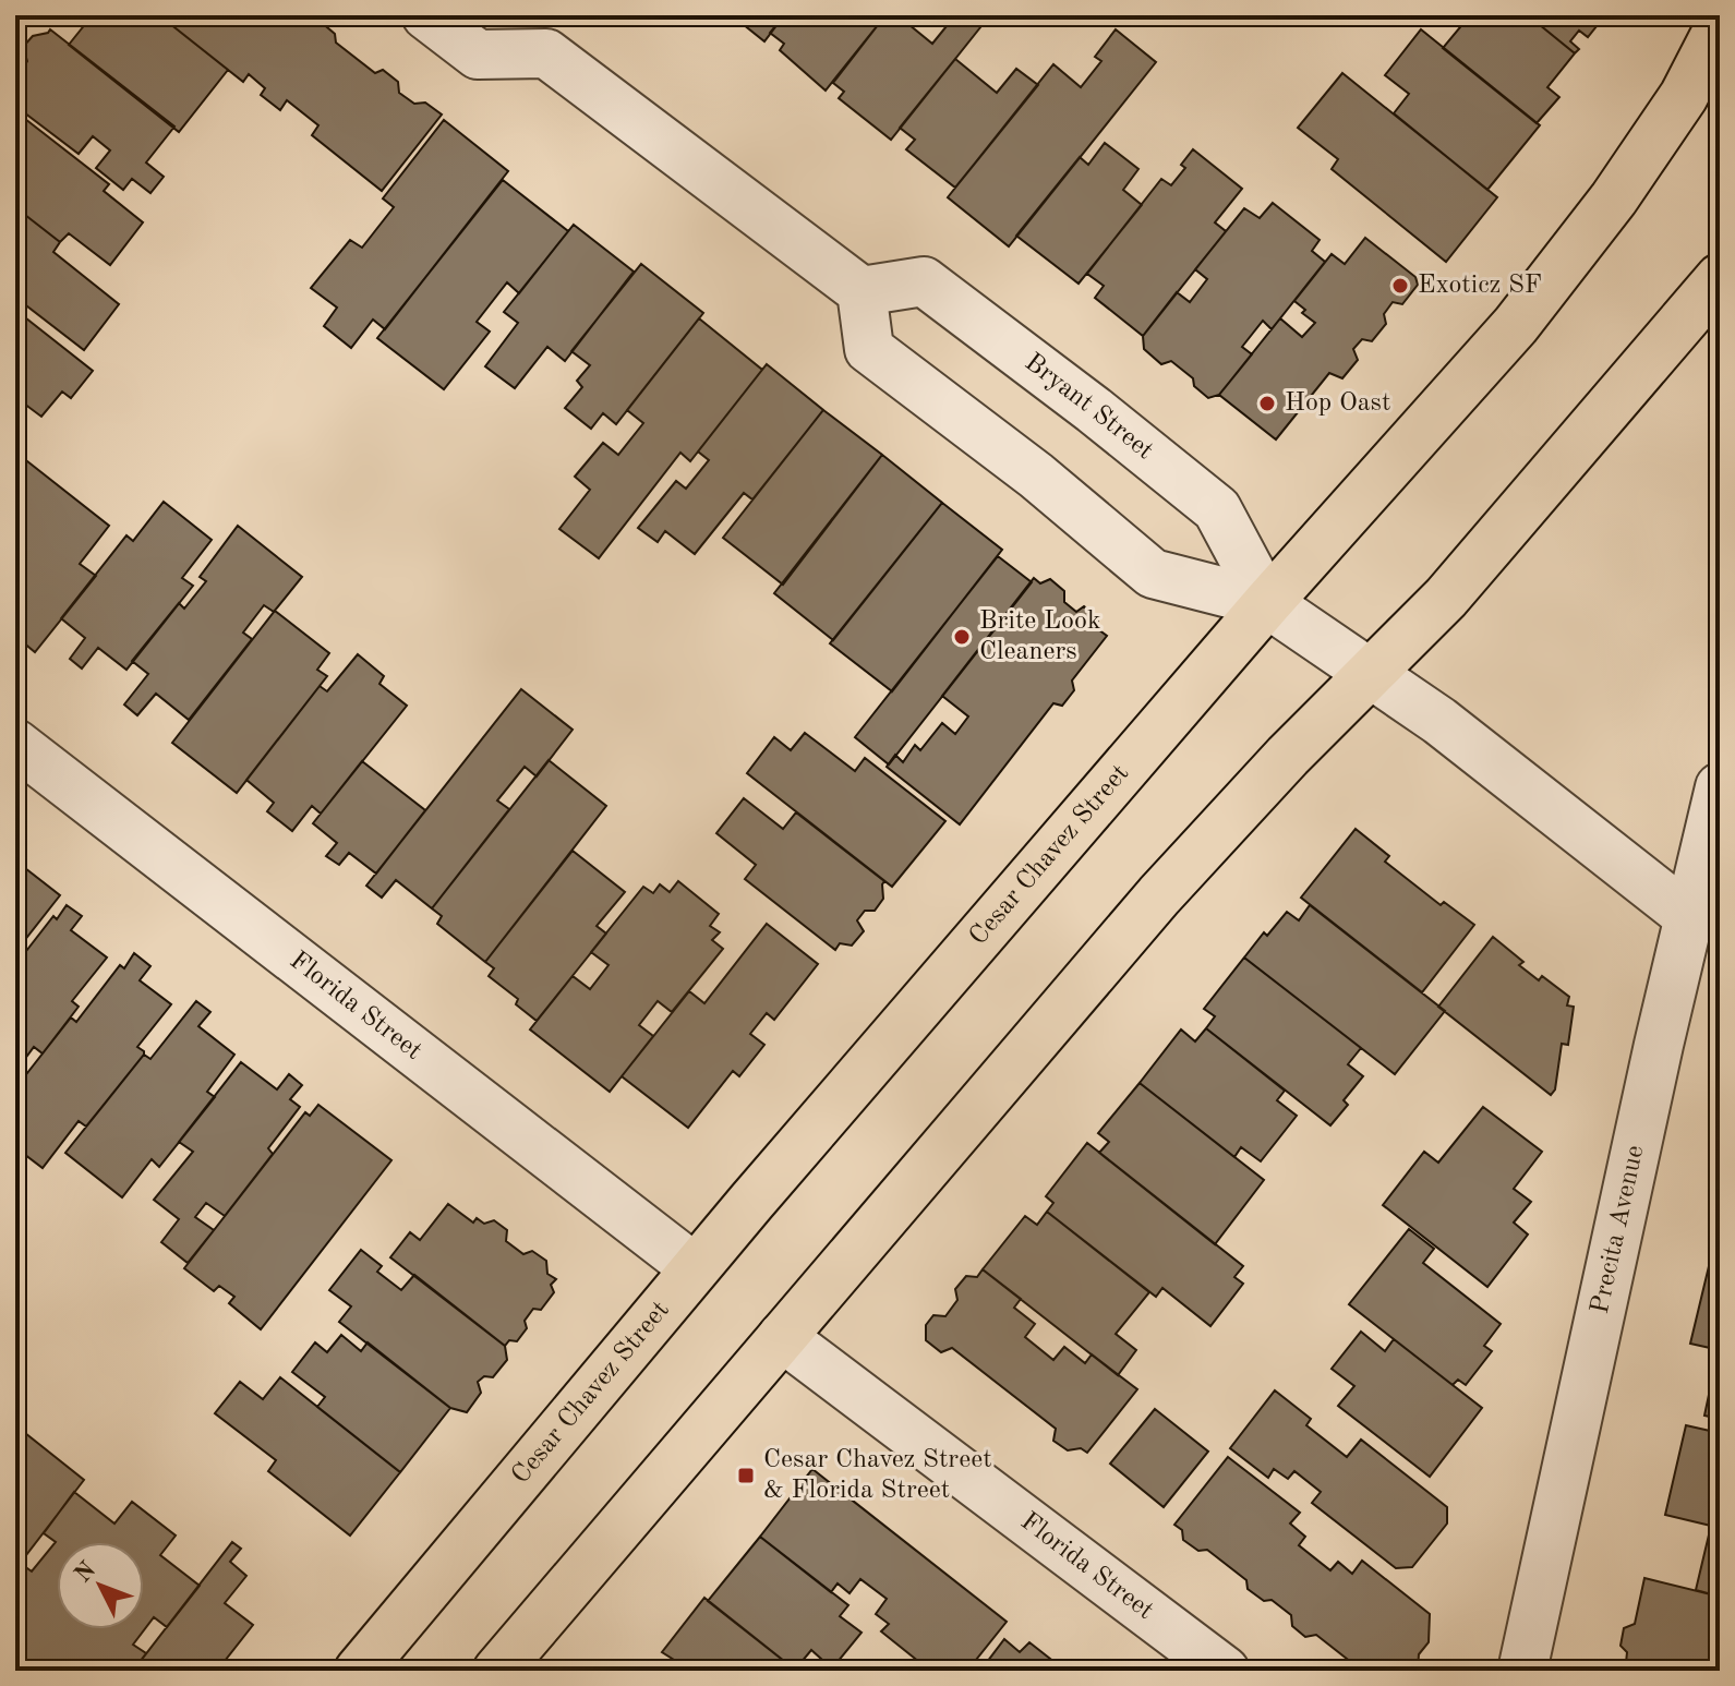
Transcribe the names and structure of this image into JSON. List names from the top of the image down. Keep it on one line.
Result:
{"streets":{"main road":["Cesar Chavez Street"],"street":["Bryant Street","Florida Street","Precita Avenue"]},"crossings":[["Bryant Street","Cesar Chavez Street"],["Bryant Street","Precita Avenue"],["Cesar Chavez Street","Florida Street"]],"places":{"other":["Exoticz SF","Hop Oast","Brite Look Cleaners"],"transit":["Cesar Chavez Street & Florida Street"]},"north":"top left"}
